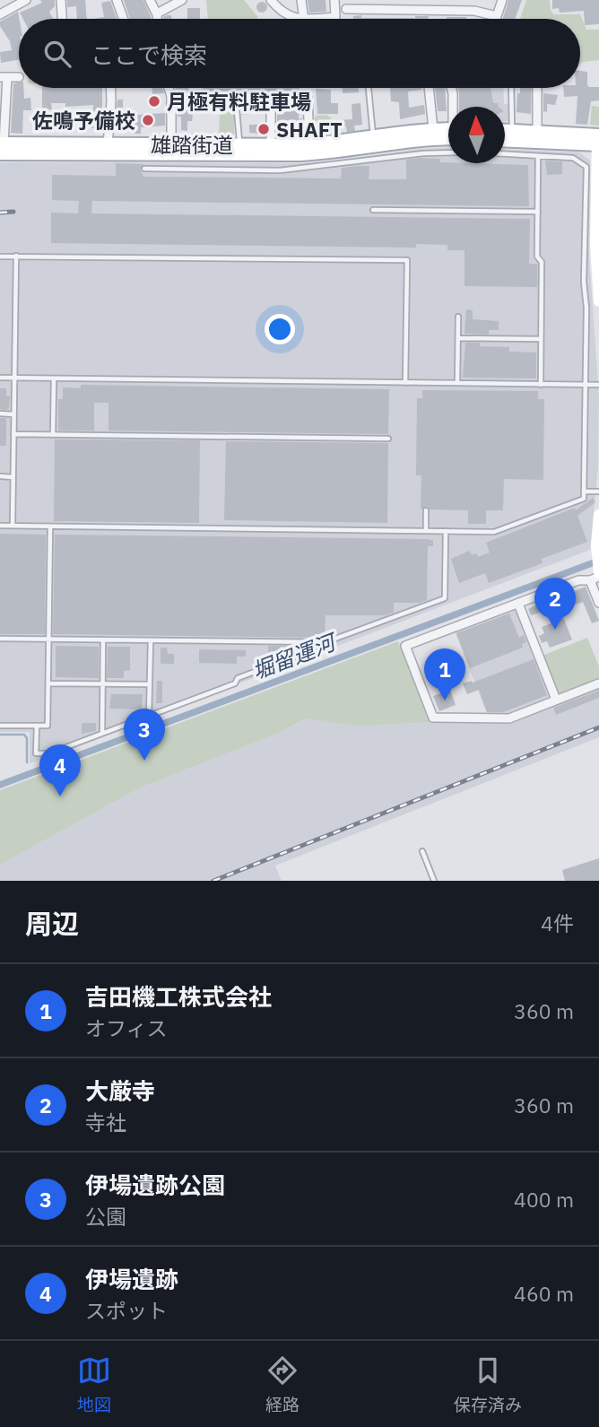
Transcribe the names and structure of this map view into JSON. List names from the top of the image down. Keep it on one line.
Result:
{"streets":{"main road":["雄踏街道"]},"water":["堀留運河"],"places":["月極有料駐車場","佐鳴予備校","SHAFT"],"north":"top","page":{"search":"ここで検索","pins":["2","1","3","4"],"heading":["周辺","4件"],"list":[{"mark":"1","name":"吉田機工株式会社","note":"オフィス","value":"360 m"},{"mark":"2","name":"大厳寺","note":"寺社","value":"360 m"},{"mark":"3","name":"伊場遺跡公園","note":"公園","value":"400 m"},{"mark":"4","name":"伊場遺跡","note":"スポット","value":"460 m"}],"nav":["地図","経路","保存済み"]}}
